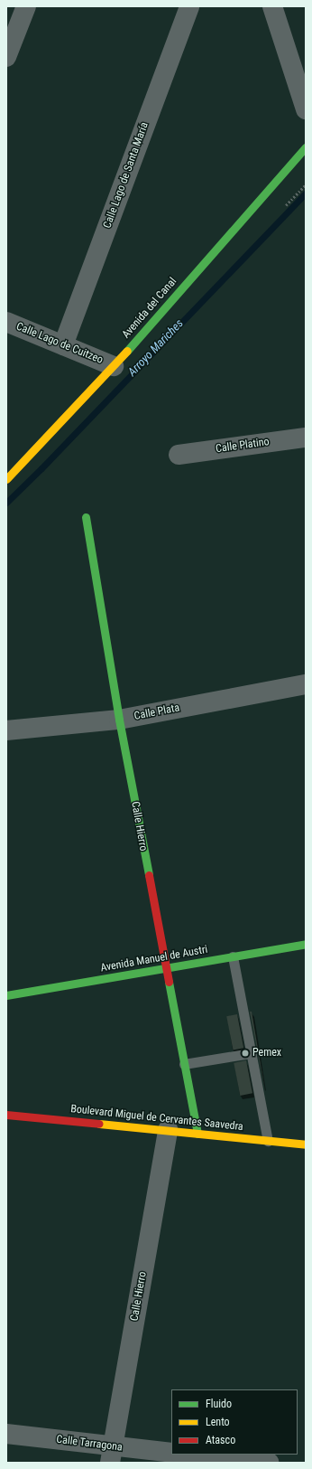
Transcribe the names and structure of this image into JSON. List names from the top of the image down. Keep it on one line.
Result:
{"streets":{"street":["Calle Lago de Santa María","Avenida del Canal","Calle Lago de Cuitzeo","Calle Platino","Calle Plata","Calle Hierro","Avenida Manuel de Austri","Boulevard Miguel de Cervantes Saavedra","Calle Tarragona"]},"crossings":[["Calle Lago de Santa María","Calle Lago de Cuitzeo"],["Avenida del Canal","Calle Lago de Cuitzeo"],["Calle Plata","Calle Hierro"],["Calle Hierro","Avenida Manuel de Austri"],["Calle Hierro","Boulevard Miguel de Cervantes Saavedra"],["Calle Hierro","Calle Tarragona"]],"water":["Arroyo Mariches"],"places":["Pemex"],"legend":["Fluido","Lento","Atasco"]}
